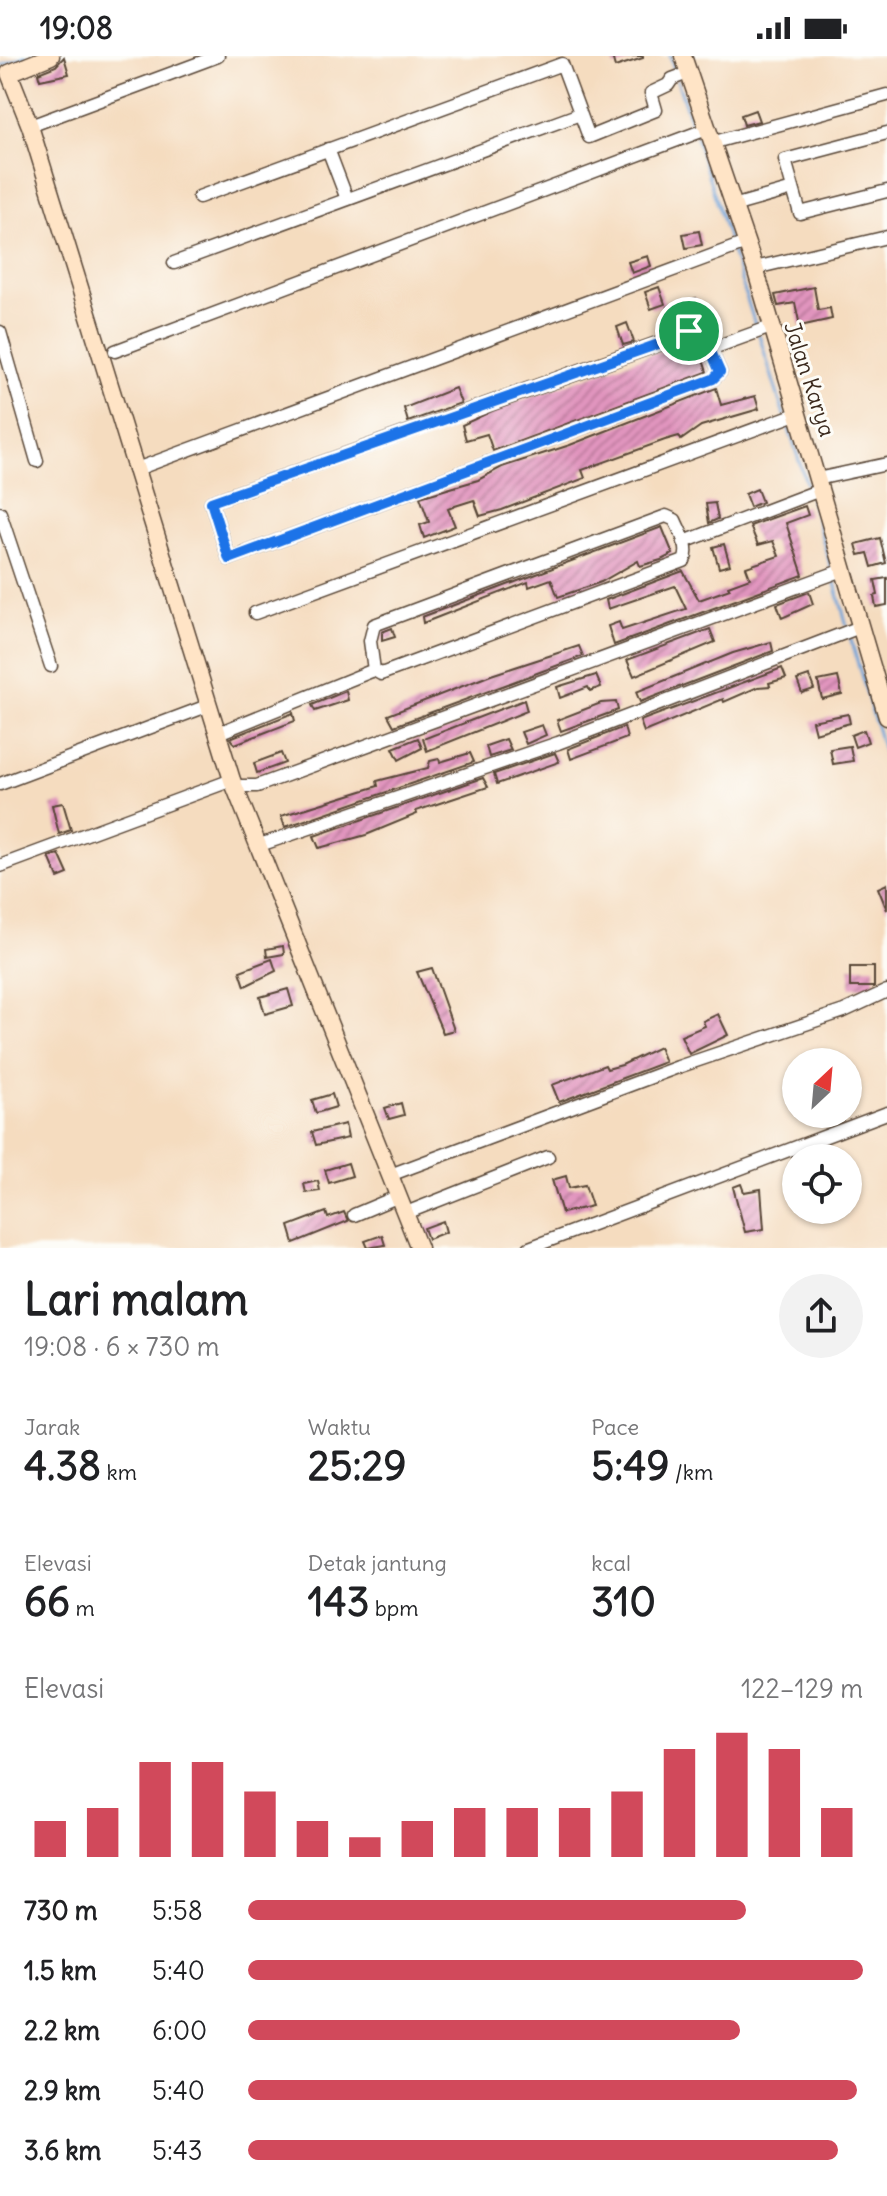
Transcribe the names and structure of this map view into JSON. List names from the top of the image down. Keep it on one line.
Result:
{"streets":{"street":["Jalan Karya"]},"north":"top right","page":{"status":"19:08","heading":["Lari malam","19:08 · 6 × 730 m"],"stats":[["Jarak","4.38 km"],["Waktu","25:29"],["Pace","5:49 /km"],["Elevasi","66 m"],["Detak jantung","143 bpm"],["kcal","310"]],"chart":["Elevasi","122–129 m"],"list":[{"name":"730 m","note":"5:58"},{"name":"1.5 km","note":"5:40"},{"name":"2.2 km","note":"6:00"},{"name":"2.9 km","note":"5:40"},{"name":"3.6 km","note":"5:43"}]}}
